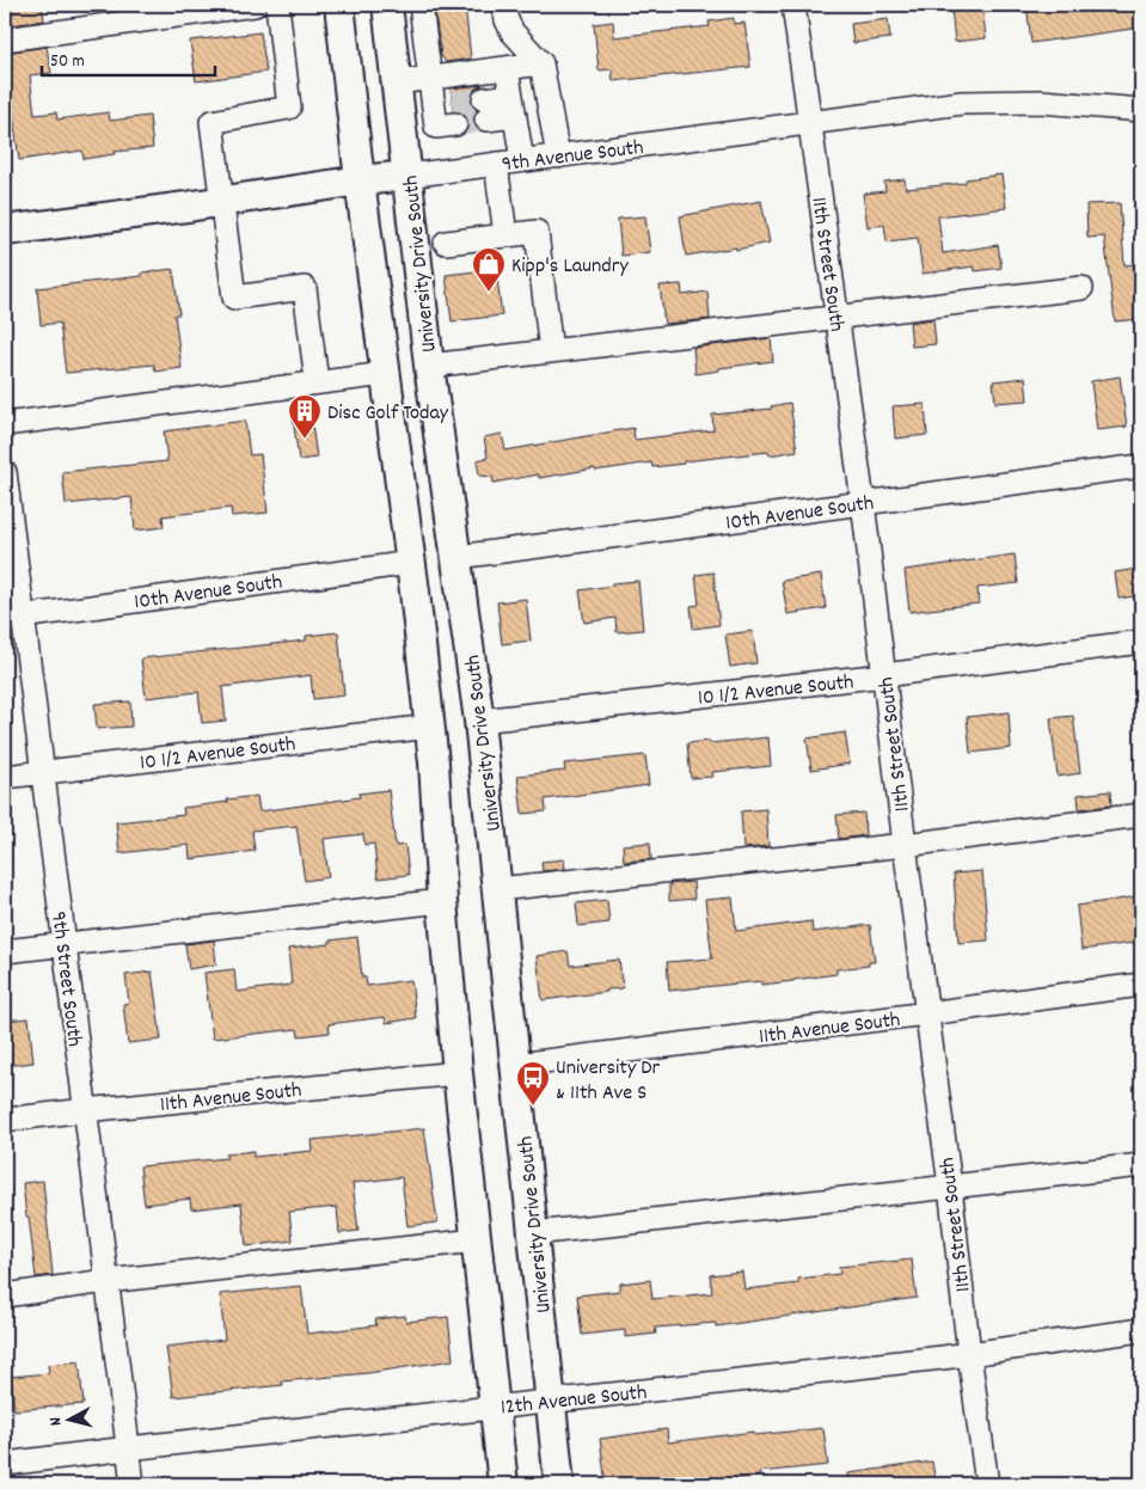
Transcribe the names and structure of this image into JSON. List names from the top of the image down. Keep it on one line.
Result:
{"streets":{"main road":["9th Avenue South","University Drive South"],"street":["11th Street South","10th Avenue South","10 1/2 Avenue South","9th Street South","11th Avenue South","12th Avenue South"]},"crossings":[["9th Avenue South","University Drive South"],["9th Avenue South","11th Street South"],["University Drive South","10th Avenue South"],["University Drive South","10 1/2 Avenue South"],["University Drive South","11th Avenue South"],["University Drive South","12th Avenue South"],["11th Street South","10th Avenue South"],["11th Street South","10 1/2 Avenue South"],["11th Street South","11th Avenue South"],["11th Street South","12th Avenue South"],["10th Avenue South","9th Street South"],["10 1/2 Avenue South","9th Street South"],["9th Street South","11th Avenue South"],["9th Street South","12th Avenue South"]],"places":{"shop":["Kipp's Laundry"],"building":["Disc Golf Today"],"bus stop":["University Dr & 11th Ave S"]},"scale_bar":"50 m","north":"left"}
